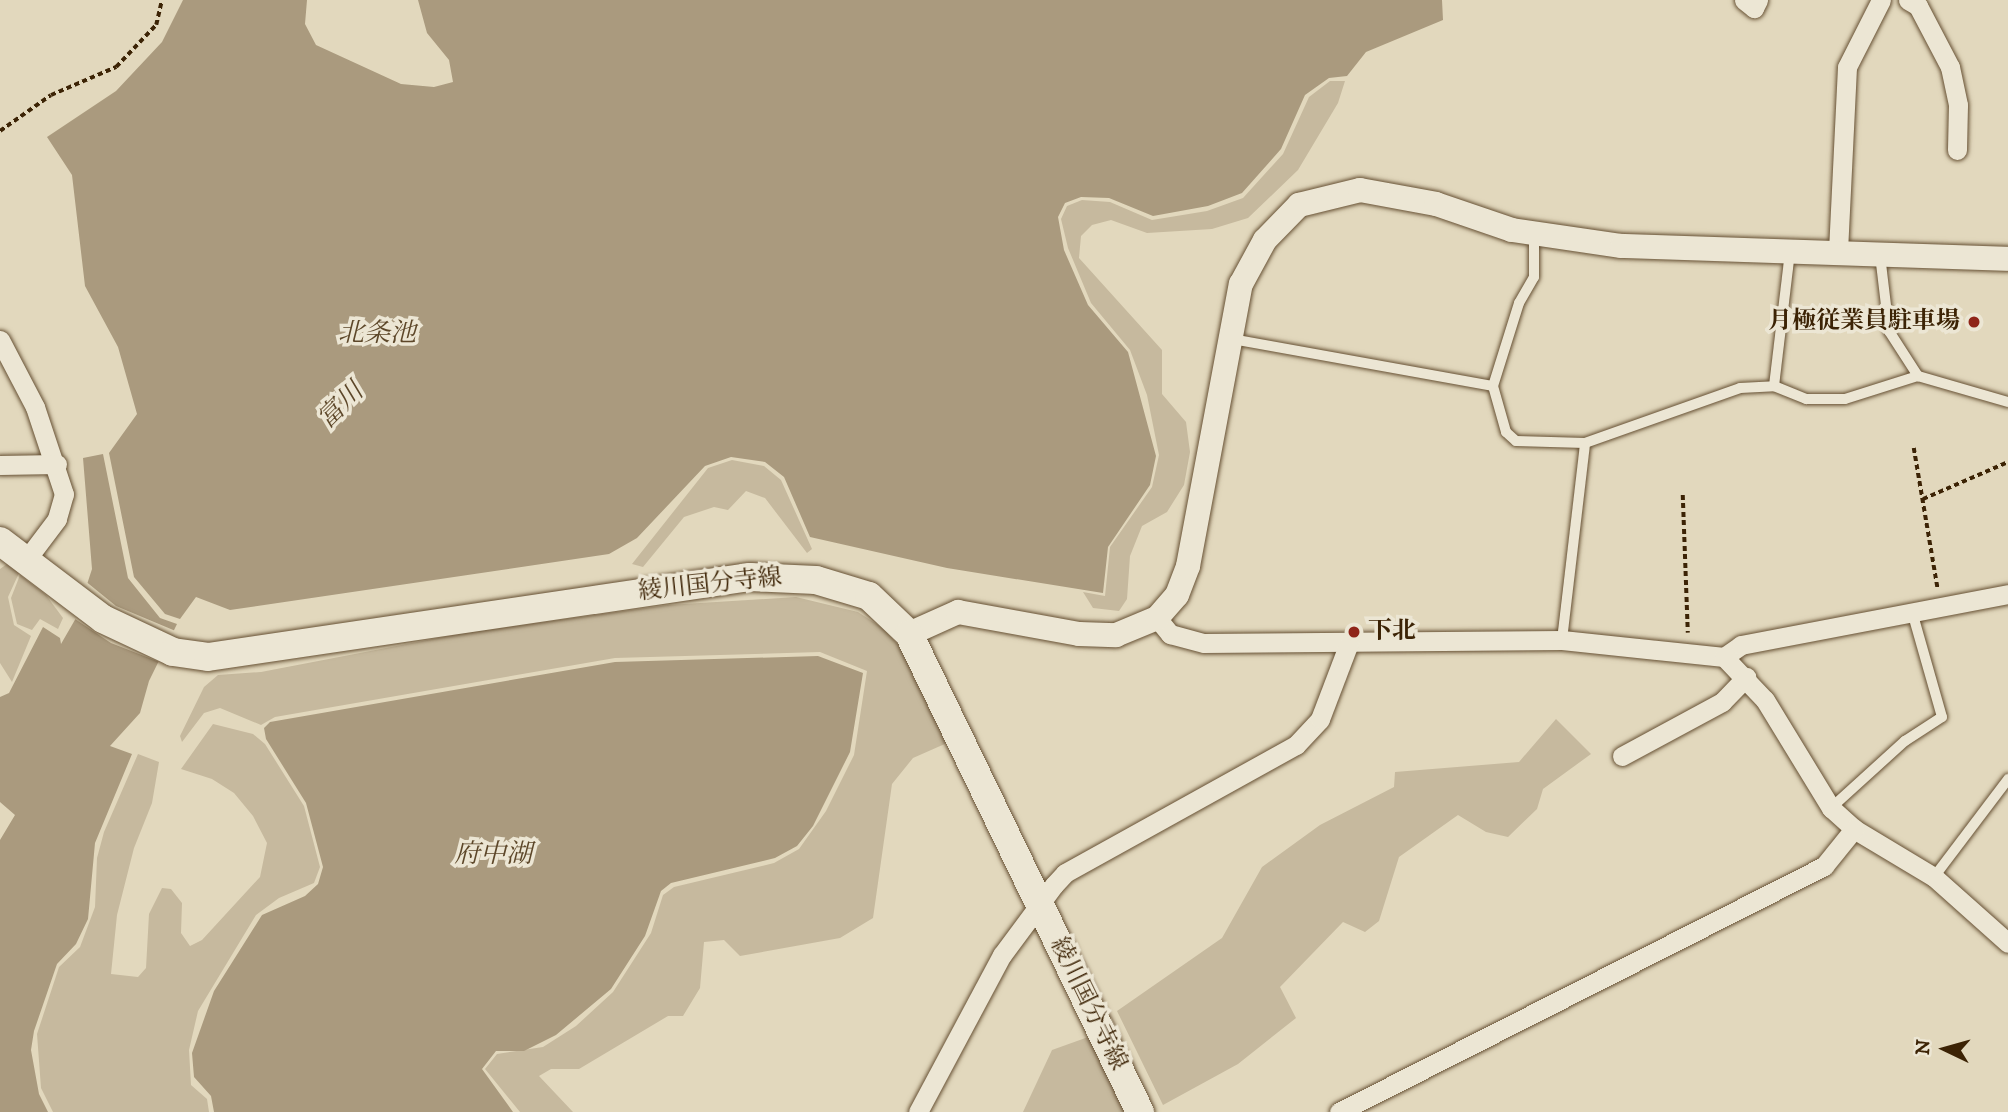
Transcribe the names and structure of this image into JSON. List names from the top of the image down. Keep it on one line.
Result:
{"streets":{"main road":["綾川国分寺線"]},"water":["北条池","富川","府中湖"],"places":["月極従業員駐車場","下北"],"north":"left"}
